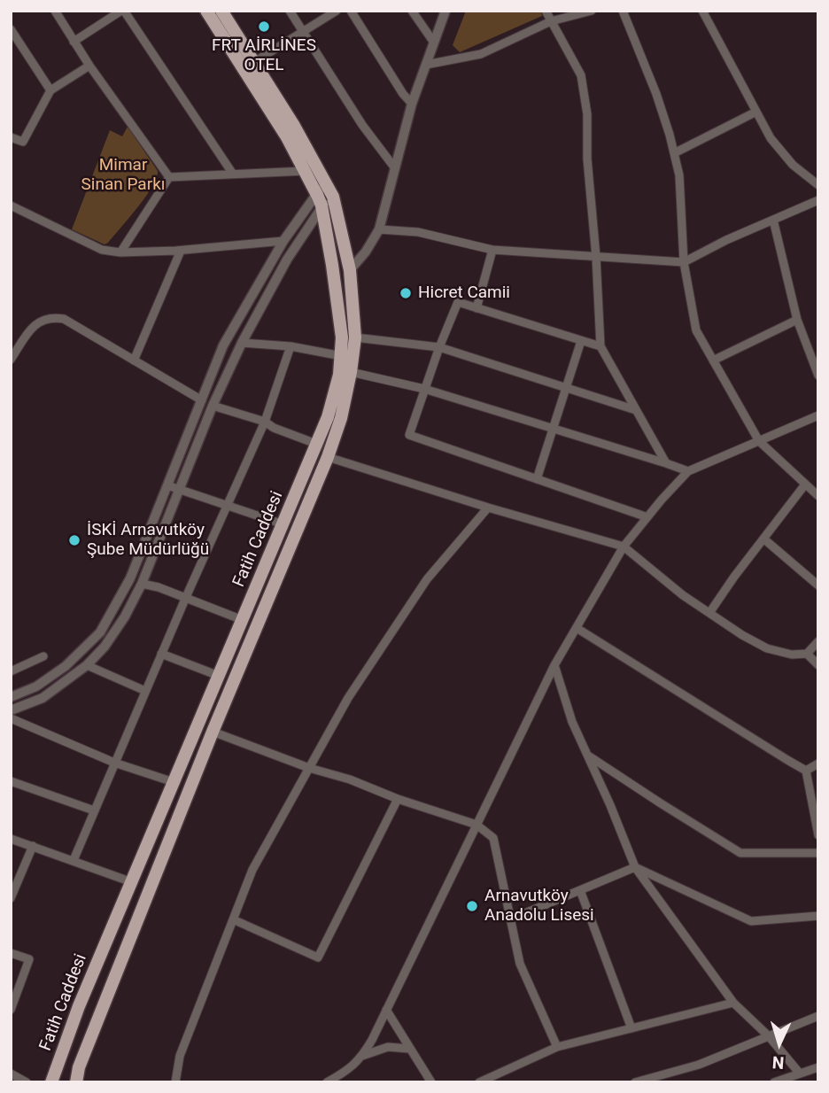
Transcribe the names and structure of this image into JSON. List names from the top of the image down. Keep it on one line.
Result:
{"streets":{"main road":["Fatih Caddesi"]},"parks":["Mimar Sinan Parkı"],"places":["FRT AİRLİNES OTEL","Hicret Camii","İSKİ Arnavutköy Şube Müdürlüğü","Arnavutköy Anadolu Lisesi"],"north":"bottom"}
